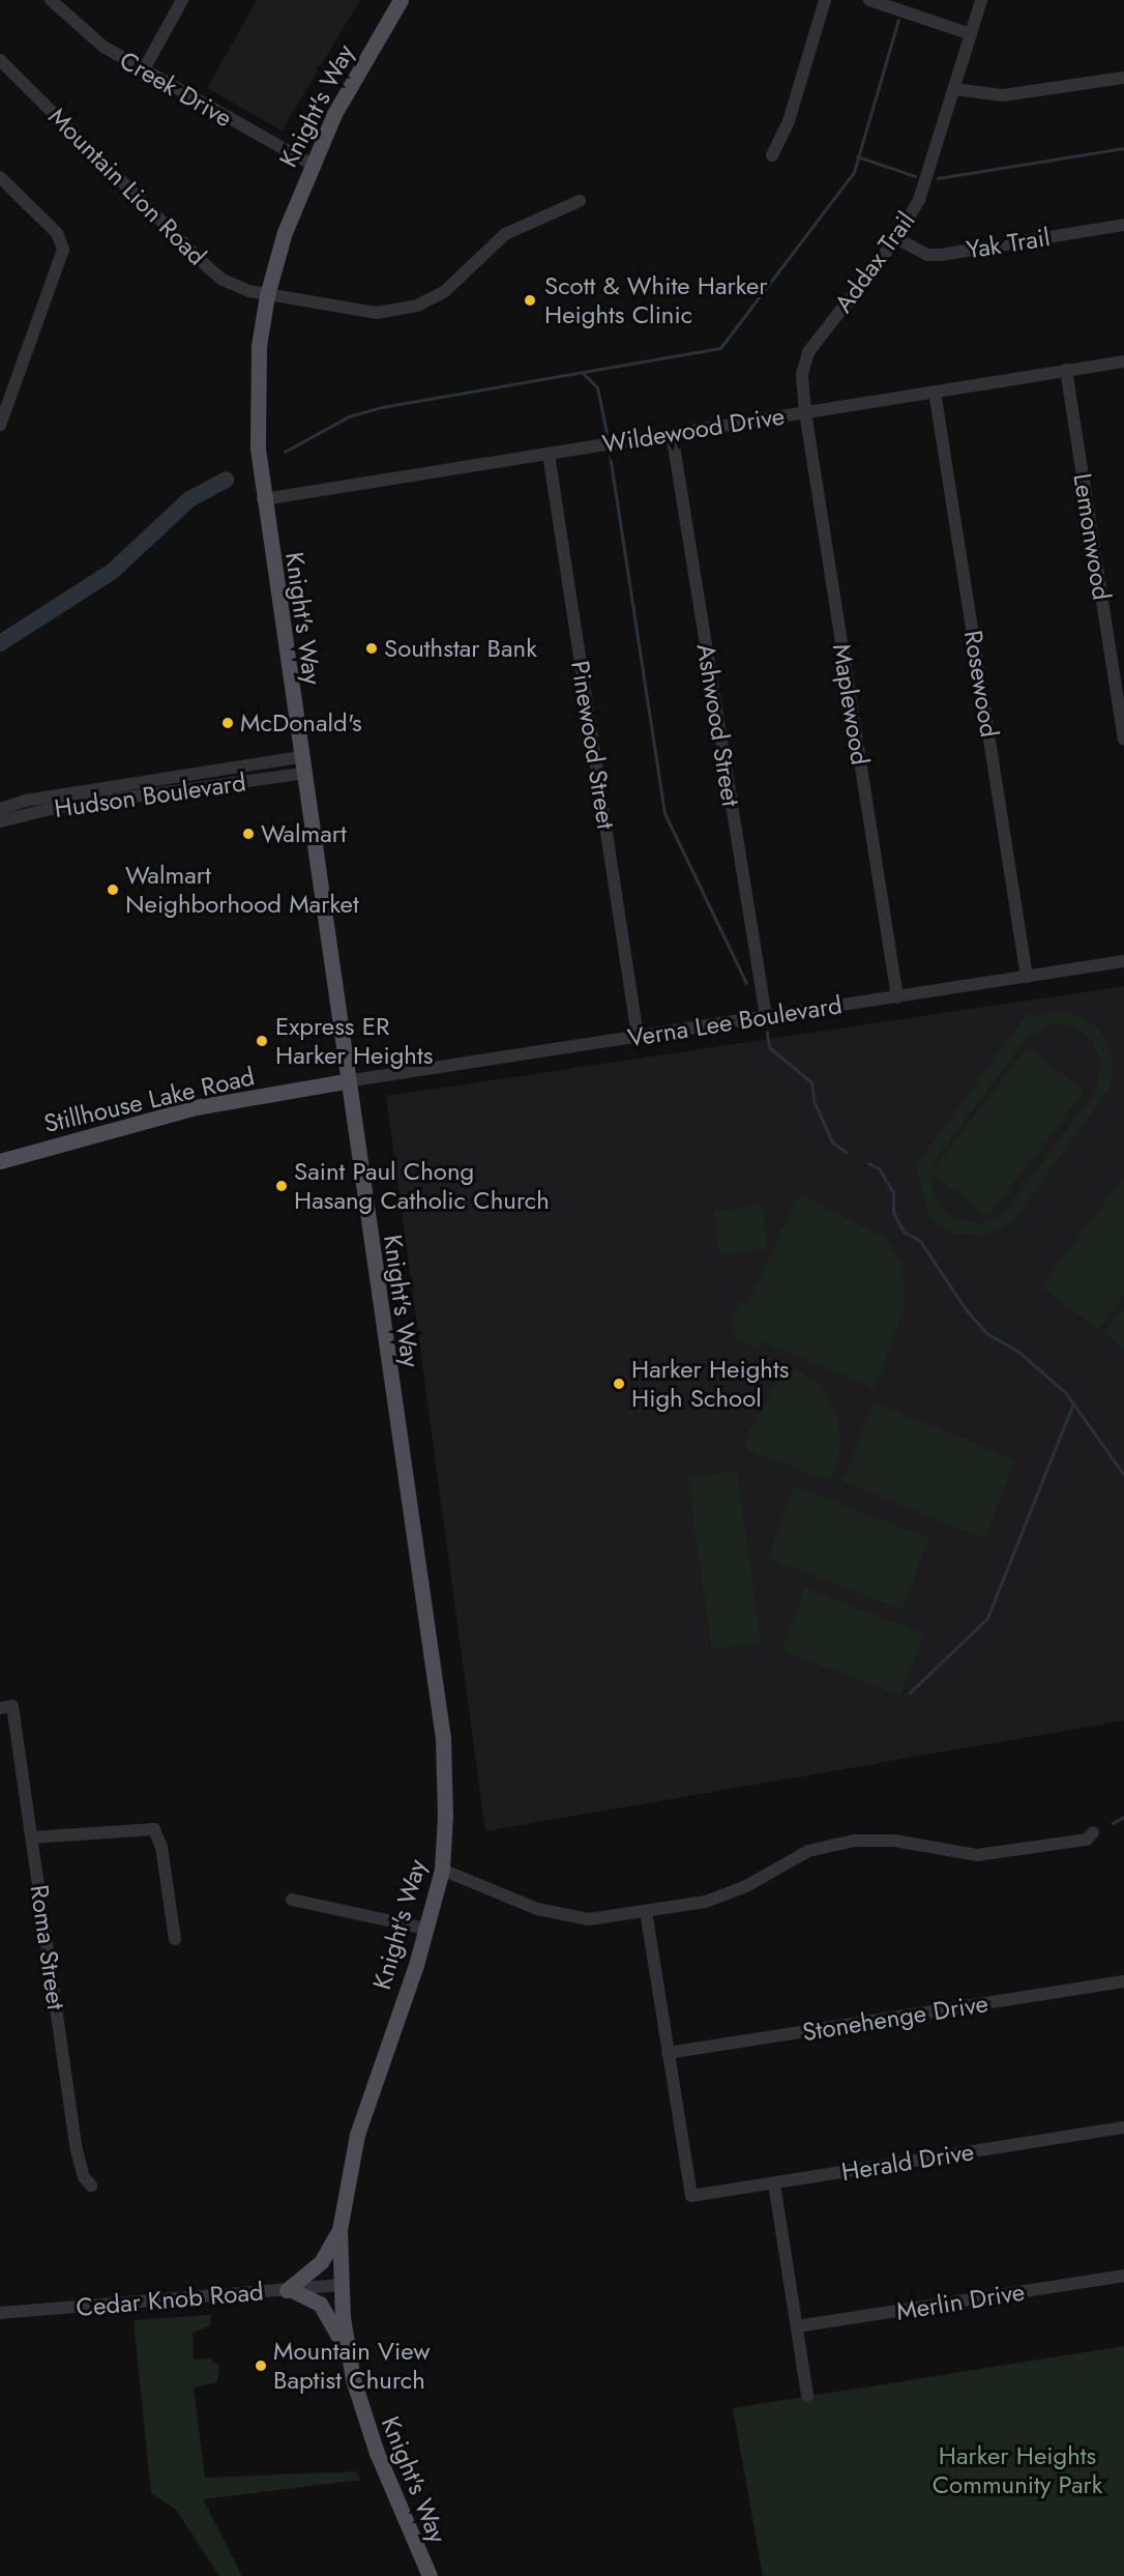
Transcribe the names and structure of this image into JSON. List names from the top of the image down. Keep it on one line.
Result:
{"streets":{"main road":["Knight's Way","Stillhouse Lake Road"],"street":["Creek Drive","Mountain Lion Road","Yak Trail","Addax Trail","Wildewood Drive","Lemonwood","Rosewood","Maplewood","Ashwood Street","Pinewood Street","Hudson Boulevard","Verna Lee Boulevard","Roma Street","Stonehenge Drive","Herald Drive","Cedar Knob Road","Merlin Drive"]},"crossings":[["Creek Drive","Knight's Way"],["Knight's Way","Mountain Lion Road"],["Knight's Way","Wildewood Drive"],["Knight's Way","Hudson Boulevard"],["Knight's Way","Verna Lee Boulevard"],["Knight's Way","Stillhouse Lake Road"],["Knight's Way","Cedar Knob Road"],["Yak Trail","Addax Trail"],["Addax Trail","Wildewood Drive"],["Addax Trail","Maplewood"],["Wildewood Drive","Lemonwood"],["Wildewood Drive","Rosewood"],["Wildewood Drive","Maplewood"],["Wildewood Drive","Ashwood Street"],["Wildewood Drive","Pinewood Street"],["Rosewood","Verna Lee Boulevard"],["Maplewood","Verna Lee Boulevard"],["Ashwood Street","Verna Lee Boulevard"],["Pinewood Street","Verna Lee Boulevard"],["Verna Lee Boulevard","Stillhouse Lake Road"],["Stonehenge Drive","Herald Drive"]],"parks":["Harker Heights Community Park"],"places":["Scott & White Harker Heights Clinic","Southstar Bank","McDonald's","Walmart","Walmart Neighborhood Market","Express ER Harker Heights","Saint Paul Chong Hasang Catholic Church","Harker Heights High School","Mountain View Baptist Church"]}
